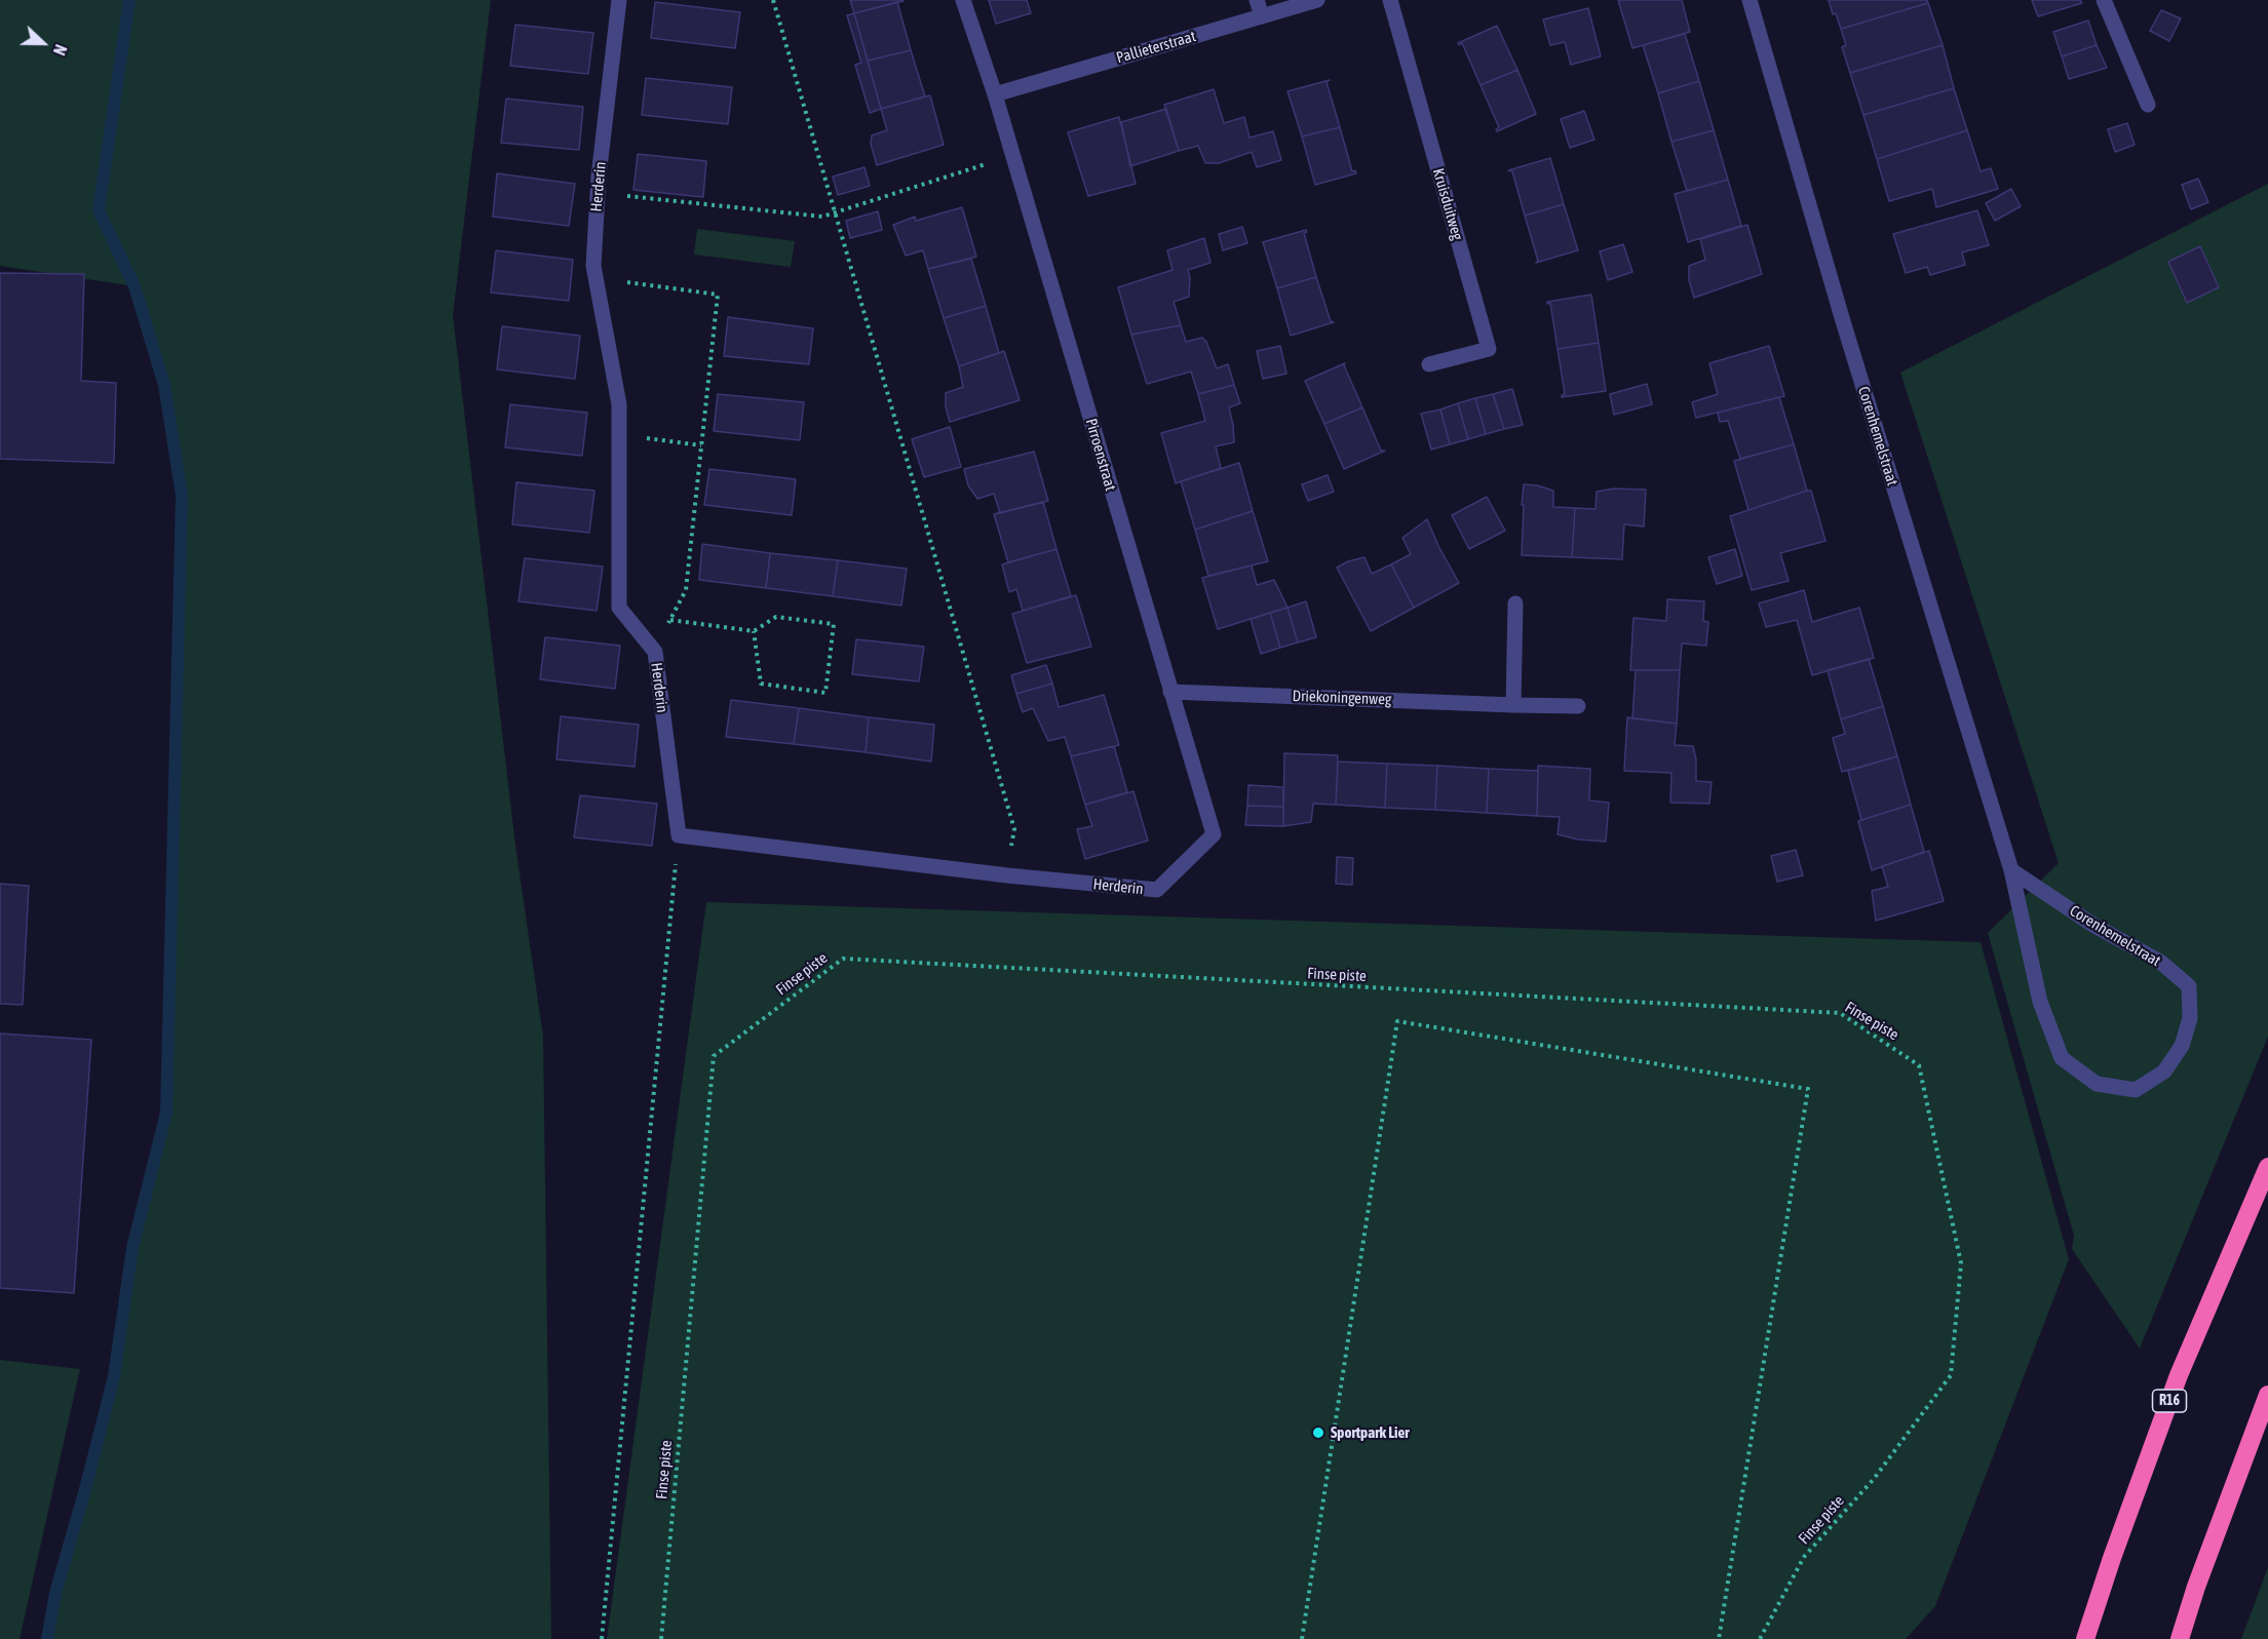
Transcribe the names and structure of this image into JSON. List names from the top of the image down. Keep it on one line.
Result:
{"streets":{"highway":["R16"],"street":["Pallieterstraat","Herderin","Kruisduitweg","Corenhemelstraat","Pirroenstraat","Driekoningenweg"],"path":["Finse piste"]},"crossings":[["Pallieterstraat","Pirroenstraat"],["Herderin","Pirroenstraat"],["Pirroenstraat","Driekoningenweg"]],"places":["Sportpark Lier"],"north":"right"}
